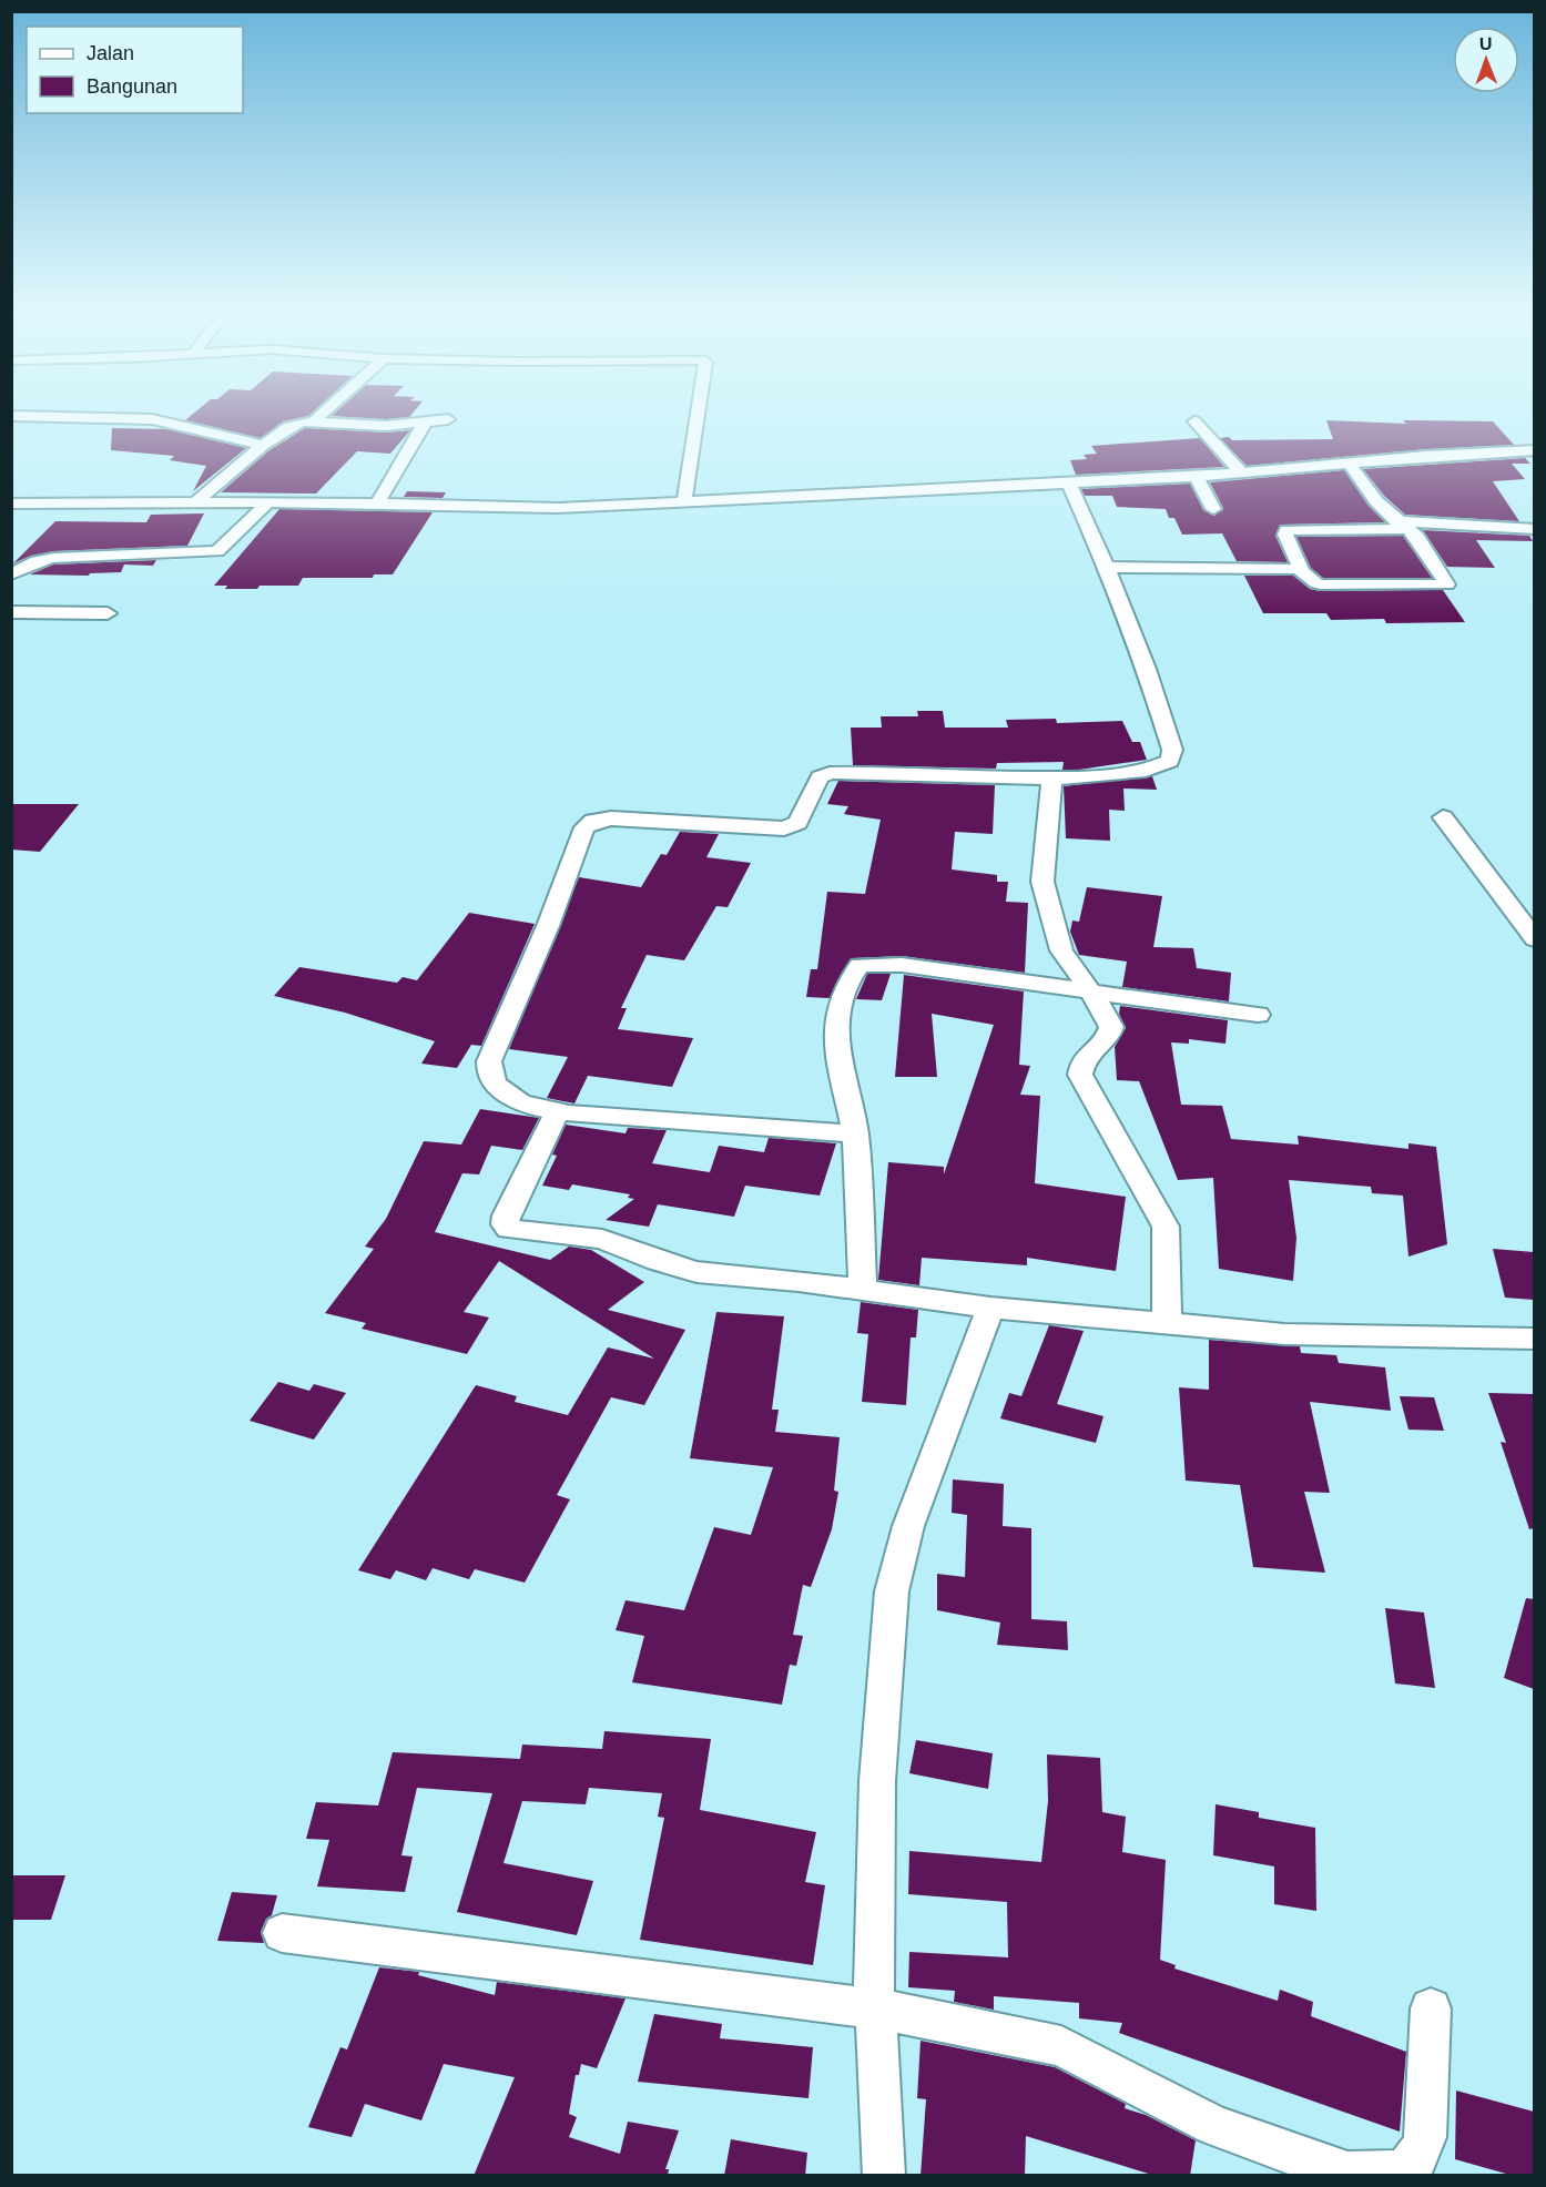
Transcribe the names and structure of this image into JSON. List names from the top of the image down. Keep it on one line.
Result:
{"legend":["Jalan","Bangunan"],"north":"top"}
